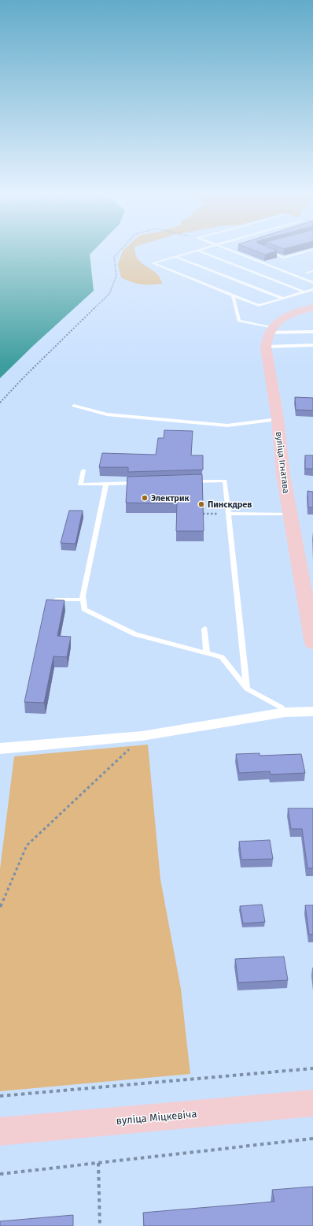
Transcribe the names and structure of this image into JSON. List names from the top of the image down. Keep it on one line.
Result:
{"streets":{"street":["вуліца Ігнатава","вуліца Міцкевіча"]},"places":["Электрик","Пинскдрев"]}
